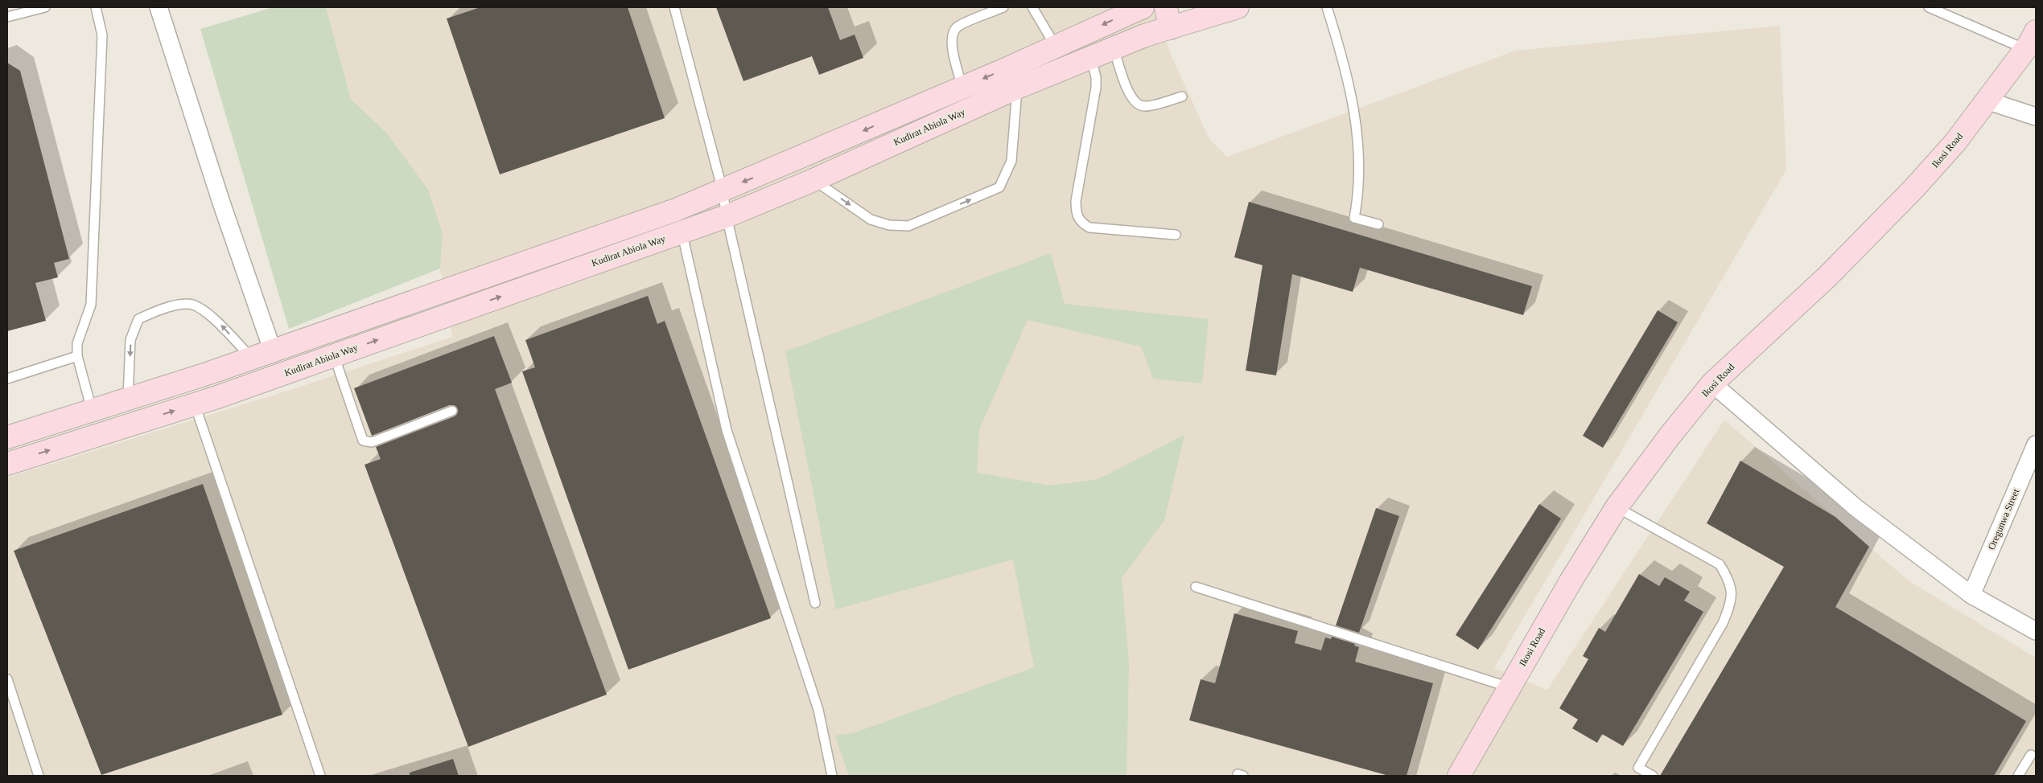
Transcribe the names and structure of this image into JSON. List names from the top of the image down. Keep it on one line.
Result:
{"streets":{"main road":["Kudirat Abiola Way","Ikosi Road"],"street":["Oregunwa Street"]}}
